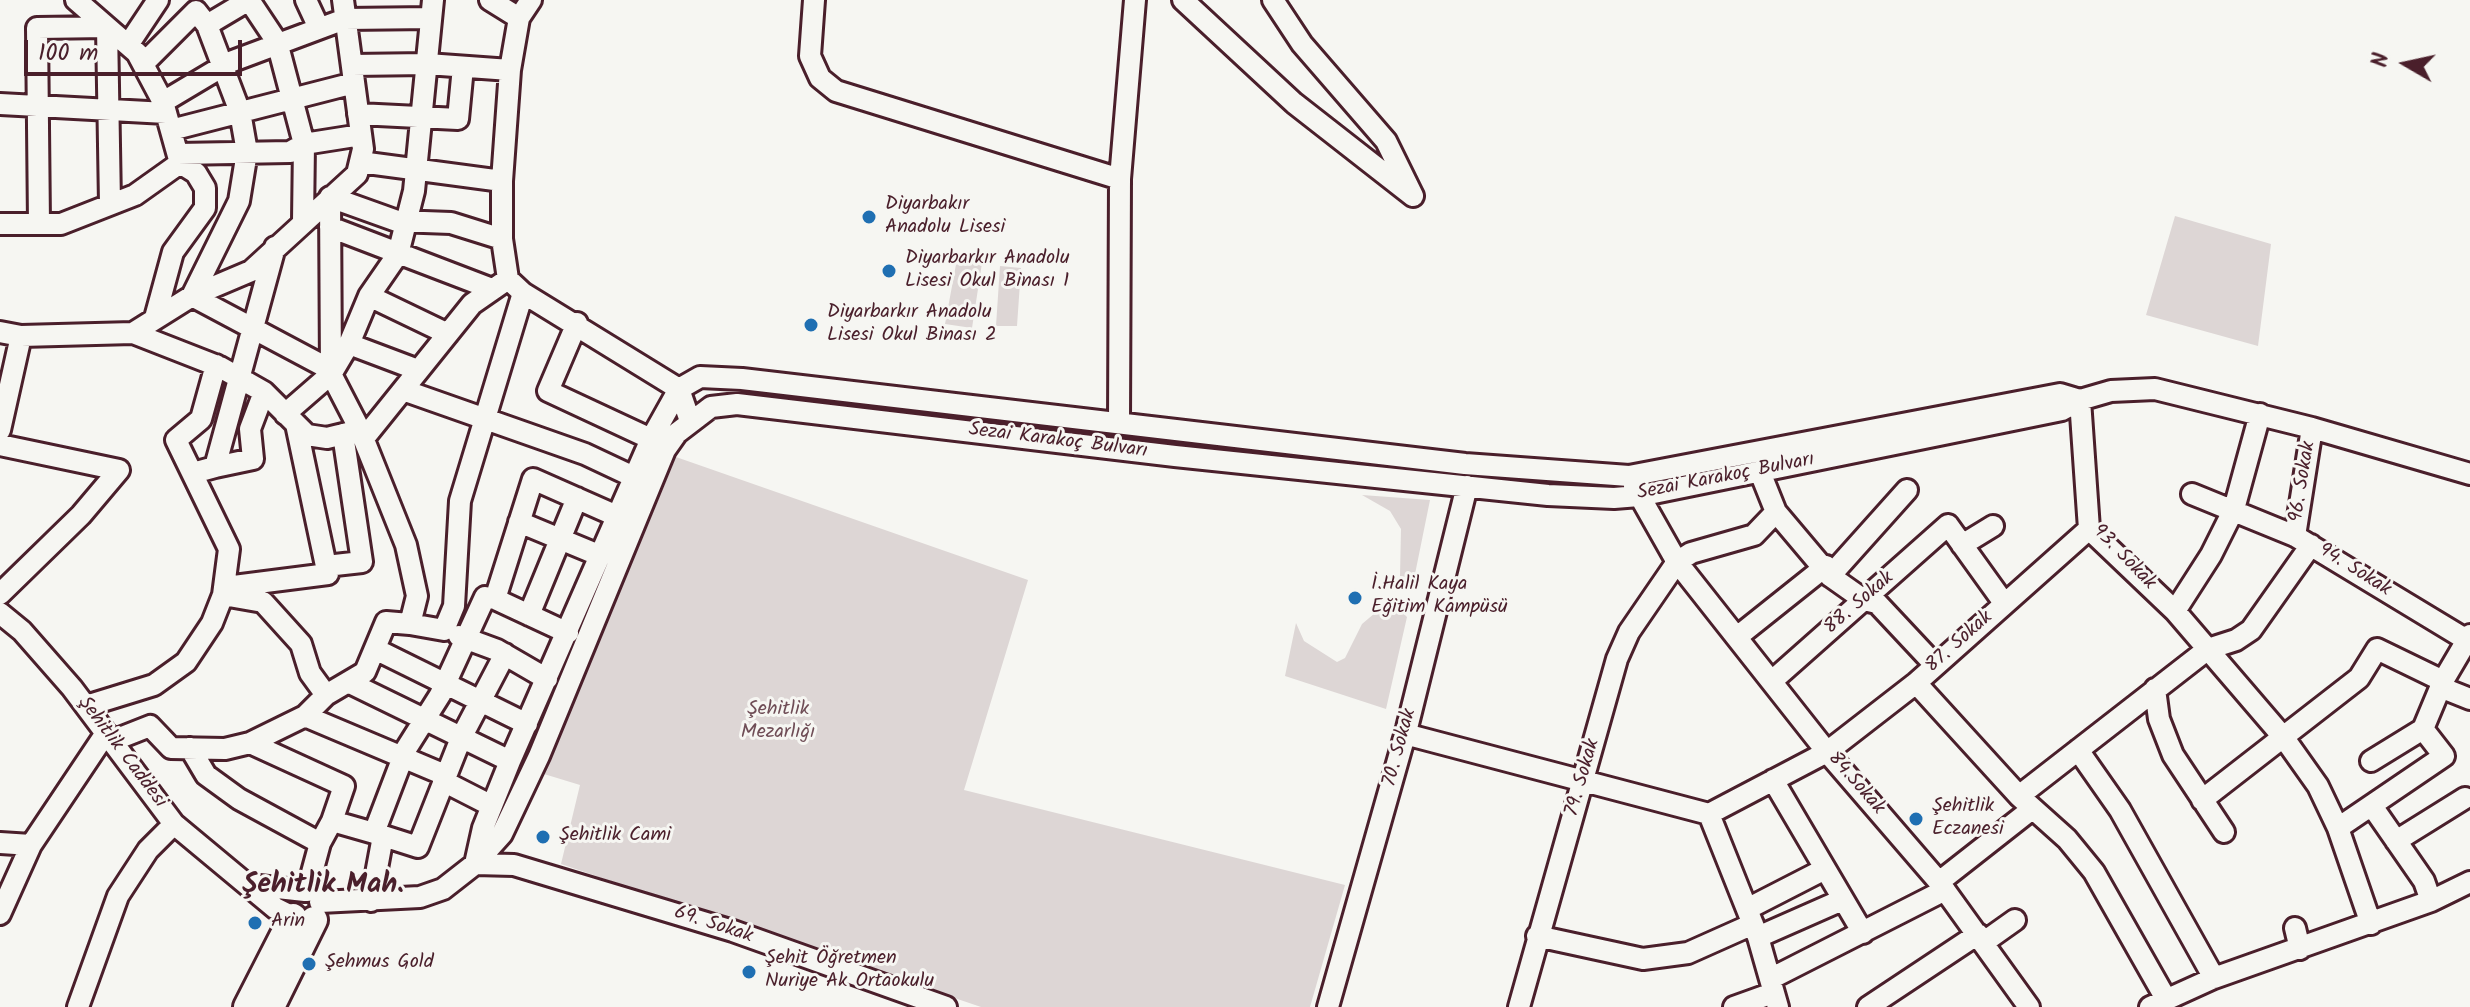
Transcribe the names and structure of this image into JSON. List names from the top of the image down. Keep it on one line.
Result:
{"streets":{"street":["Sezai Karakoç Bulvarı","96. Sokak","93. Sokak","94. Sokak","88. Sokak","87. Sokak","70. Sokak","Şehitlik Caddesi","79. Sokak","84.Sokak","69. Sokak"]},"crossings":[["Sezai Karakoç Bulvarı","93. Sokak"],["Sezai Karakoç Bulvarı","70. Sokak"],["Sezai Karakoç Bulvarı","Şehitlik Caddesi"],["Sezai Karakoç Bulvarı","84.Sokak"],["Sezai Karakoç Bulvarı","69. Sokak"],["96. Sokak","93. Sokak"],["96. Sokak","94. Sokak"],["96. Sokak","84.Sokak"],["93. Sokak","87. Sokak"],["88. Sokak","84.Sokak"],["87. Sokak","84.Sokak"],["79. Sokak","84.Sokak"]],"districts":["Şehitlik Mah."],"parks":["Şehitlik Mezarlığı"],"places":["Diyarbakır Anadolu Lisesi","Diyarbarkır Anadolu Lisesi Okul Binası 1","Diyarbarkır Anadolu Lisesi Okul Binası 2","İ.Halil Kaya Eğitim Kampüsü","Şehitlik Eczanesi","Şehitlik Cami","Arin","Şehmus Gold","Şehit Öğretmen Nuriye Ak Ortaokulu"],"scale_bar":"100 m","north":"left"}
